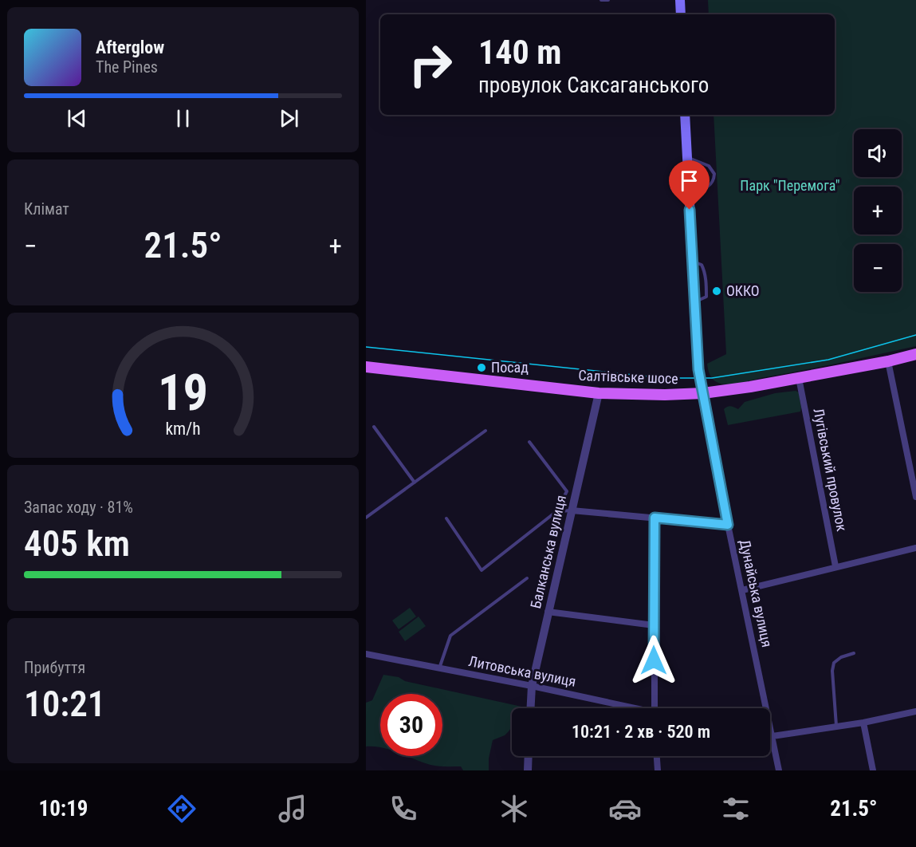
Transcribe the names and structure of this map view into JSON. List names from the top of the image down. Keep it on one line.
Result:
{"streets":{"main road":["Салтівське шосе"],"street":["Лугівський провулок","Балканська вулиця","Дунайська вулиця","Литовська вулиця"]},"crossings":[["Салтівське шосе","Лугівський провулок"],["Салтівське шосе","Балканська вулиця"],["Салтівське шосе","Дунайська вулиця"],["Балканська вулиця","Литовська вулиця"]],"parks":["Парк \"Перемога\""],"places":["ОККО","Посад"],"page":{"turn":["140 m","провулок Саксаганського"],"song":["Afterglow","The Pines"],"map_buttons":["+","−"],"tile":["Клімат",["Запас ходу · 81%","405 km"],["Прибуття","10:21"]],"heat":["−","21.5°","+"],"limit":"30","trip":"10:21 · 2 хв · 520 m","tabs":["10:19","21.5°"],"gauge":["19","km/h"]}}
